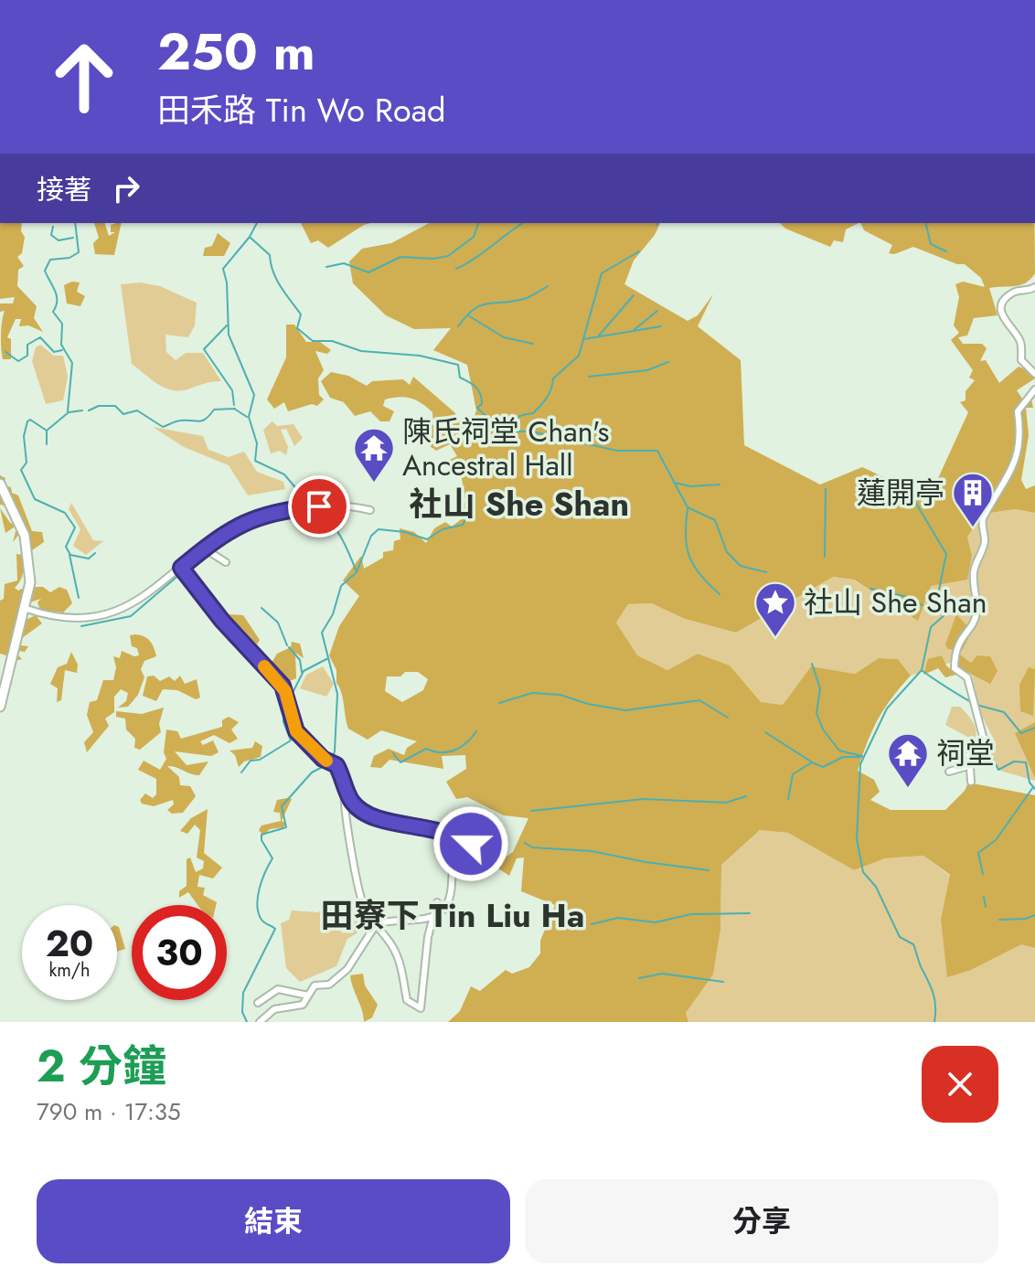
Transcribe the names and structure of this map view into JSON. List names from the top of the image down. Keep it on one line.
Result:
{"districts":["社山 She Shan","田寮下 Tin Liu Ha"],"places":{"temple":["陳氏祠堂 Chan's Ancestral Hall","祠堂"],"building":["蓮開亭"],"place":["社山 She Shan"]},"page":{"turn":["250 m","田禾路 Tin Wo Road"],"then":"接著","speed":"20 km/h","limit":"30","heading":["2 分鐘","790 m · 17:35"],"buttons":["結束","分享"]}}
